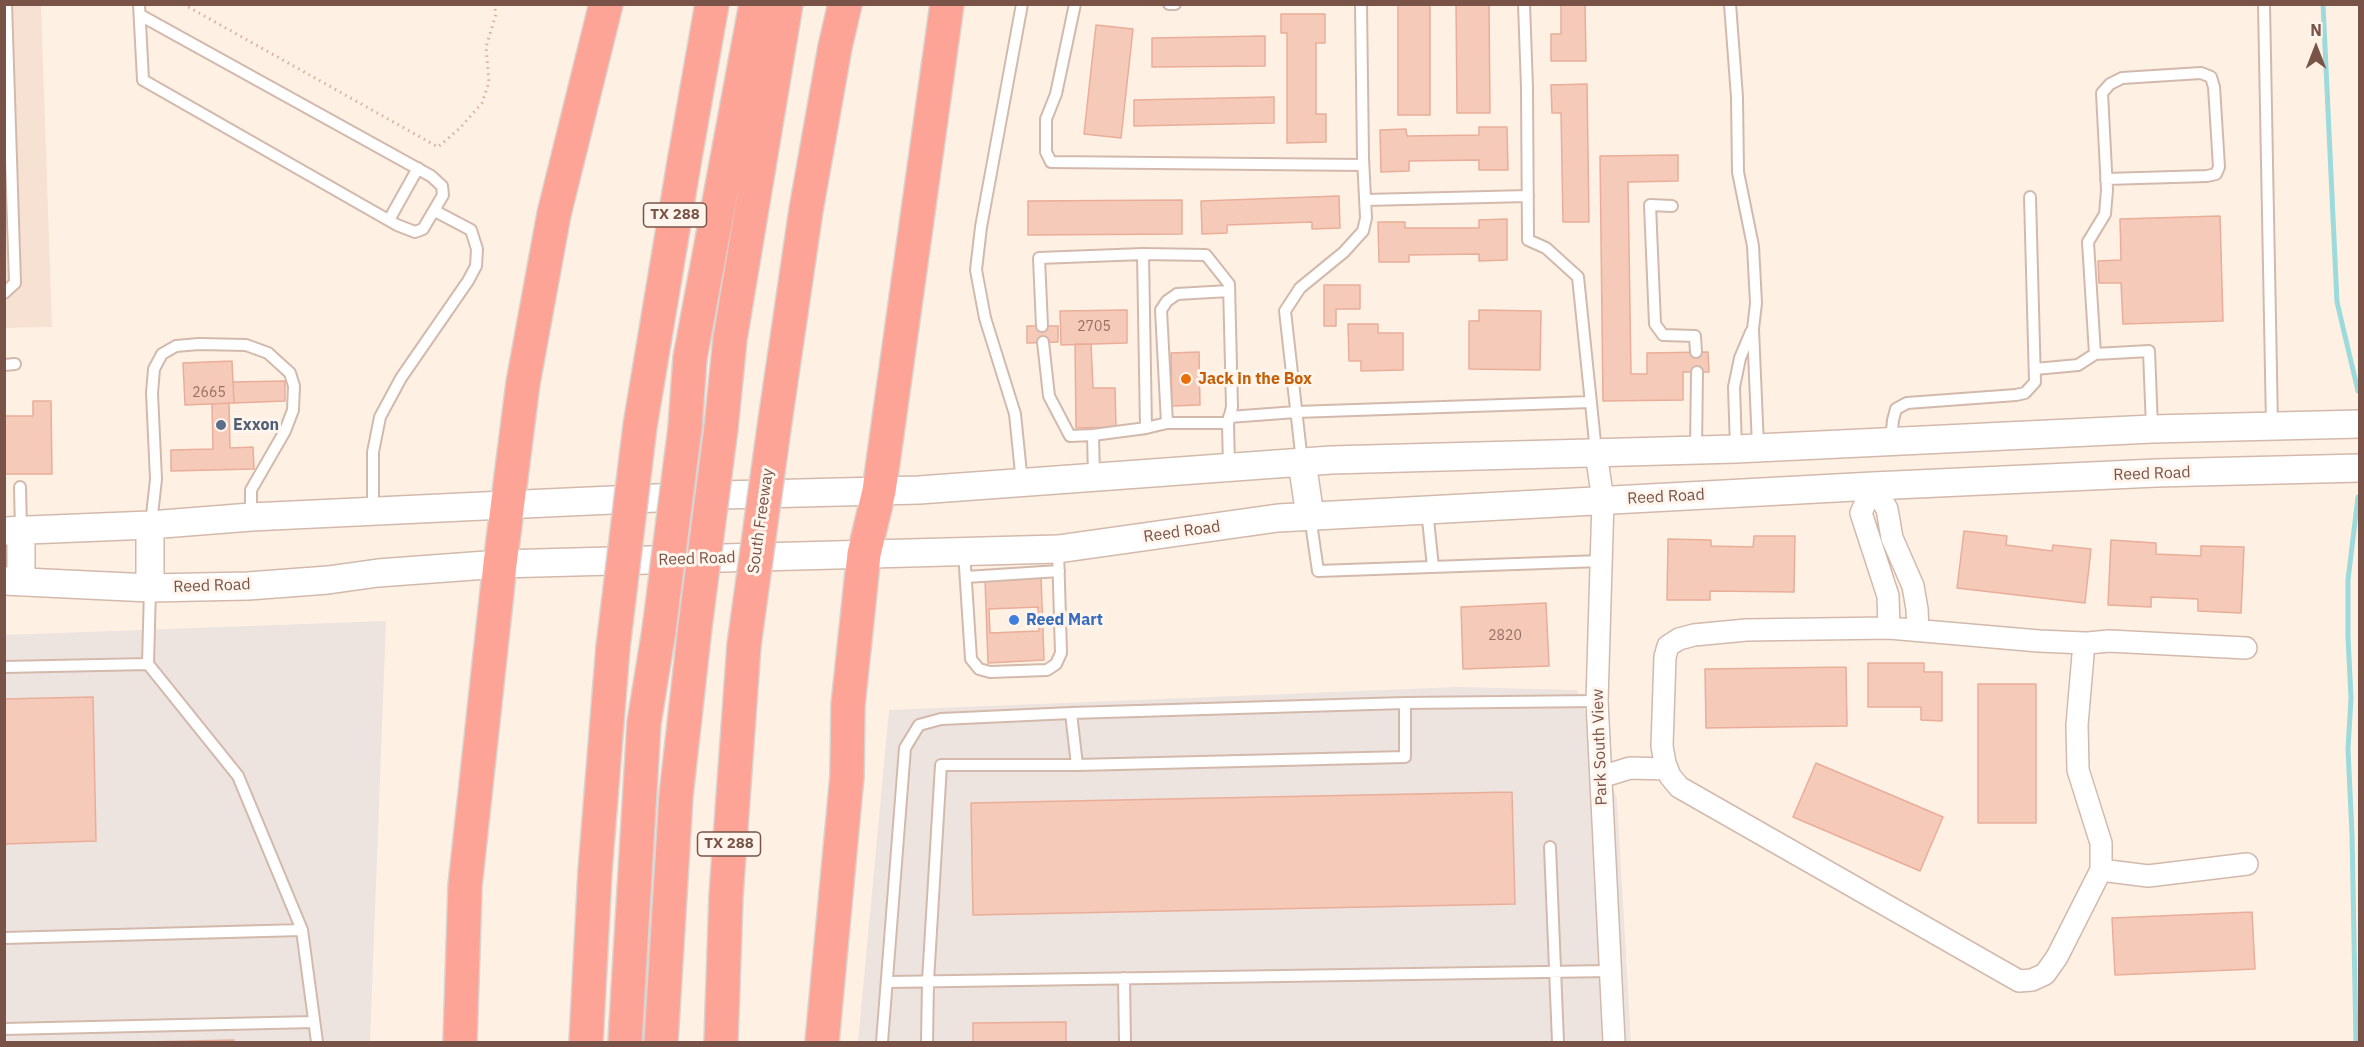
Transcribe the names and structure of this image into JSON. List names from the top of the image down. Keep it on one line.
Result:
{"streets":{"highway":["TX 288","South Freeway"],"street":["Reed Road","Park South View"]},"crossings":[["Reed Road","Park South View"]],"places":["Jack in the Box","Exxon","Reed Mart"],"house_numbers":["2705","2665","2820"],"north":"top"}
